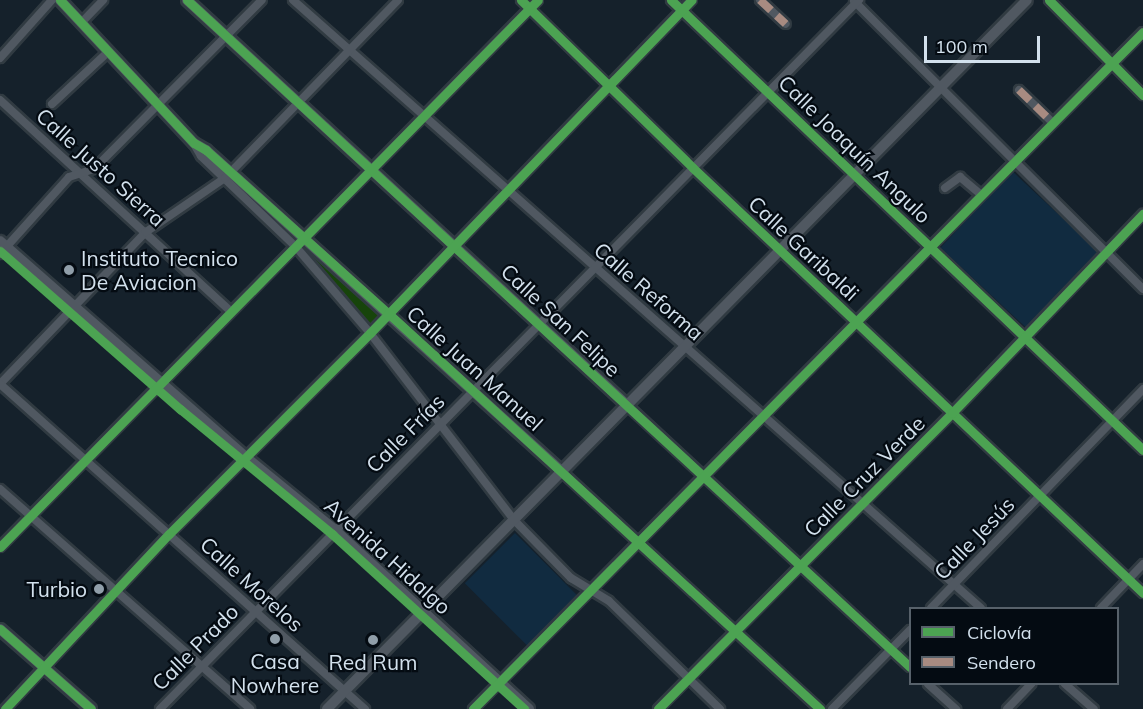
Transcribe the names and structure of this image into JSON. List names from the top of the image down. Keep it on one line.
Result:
{"streets":{"main road":["Calle San Felipe","Calle Juan Manuel","Avenida Hidalgo"],"street":["Calle Joaquín Angulo","Calle Justo Sierra","Calle Garibaldi","Calle Reforma","Calle Frías","Calle Cruz Verde","Calle Jesús","Calle Morelos","Calle Prado"]},"crossings":[["Calle Joaquín Angulo","Calle Frías"],["Calle Joaquín Angulo","Calle Cruz Verde"],["Calle Joaquín Angulo","Calle Jesús"],["Calle Garibaldi","Calle Frías"],["Calle Garibaldi","Calle Cruz Verde"],["Calle Garibaldi","Calle Jesús"],["Calle Reforma","Calle Frías"],["Calle Reforma","Calle Cruz Verde"],["Calle Reforma","Calle Jesús"],["Calle San Felipe","Calle Frías"],["Calle San Felipe","Calle Cruz Verde"],["Calle Juan Manuel","Calle Frías"],["Calle Juan Manuel","Calle Cruz Verde"],["Calle Frías","Avenida Hidalgo"],["Calle Frías","Calle Morelos"],["Calle Frías","Calle Prado"],["Calle Morelos","Calle Prado"]],"places":["Instituto Tecnico De Aviacion","Turbio","Casa Nowhere","Red Rum"],"legend":["Ciclovía","Sendero"],"scale_bar":"100 m"}
